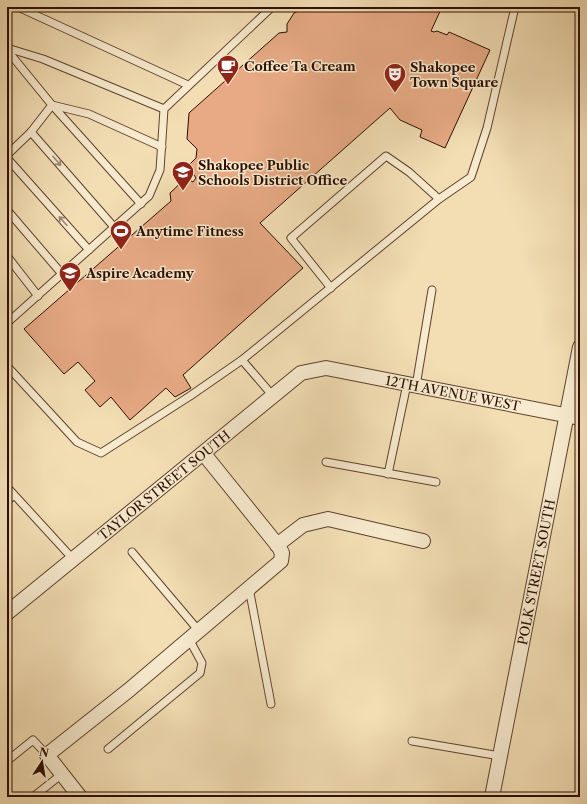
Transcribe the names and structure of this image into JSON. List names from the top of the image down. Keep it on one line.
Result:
{"streets":{"street":["12TH AVENUE WEST","TAYLOR STREET SOUTH","POLK STREET SOUTH"]},"crossings":[["12TH AVENUE WEST","TAYLOR STREET SOUTH"],["12TH AVENUE WEST","POLK STREET SOUTH"]],"places":{"cafe":["Coffee Ta Cream"],"theatre":["Shakopee Town Square"],"school or university":["Shakopee Public Schools District Office","Aspire Academy"],"sports":["Anytime Fitness"]},"north":"top"}
